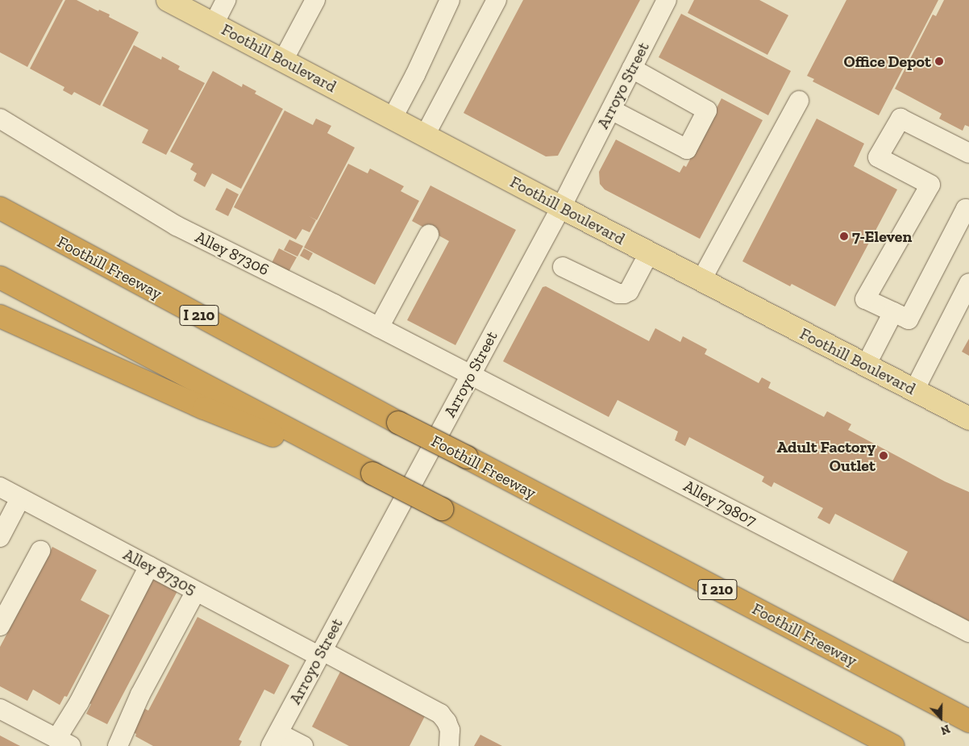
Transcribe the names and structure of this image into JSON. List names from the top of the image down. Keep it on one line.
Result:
{"streets":{"highway":["Foothill Freeway","I 210"],"main road":["Foothill Boulevard"],"street":["Arroyo Street","Alley 87306","Alley 79807","Alley 87305"]},"crossings":[["Foothill Boulevard","Arroyo Street"],["Arroyo Street","Alley 87306"],["Arroyo Street","Alley 79807"],["Arroyo Street","Alley 87305"],["Alley 87306","Alley 79807"]],"places":["Office Depot","7-Eleven","Adult Factory Outlet"],"north":"bottom"}
